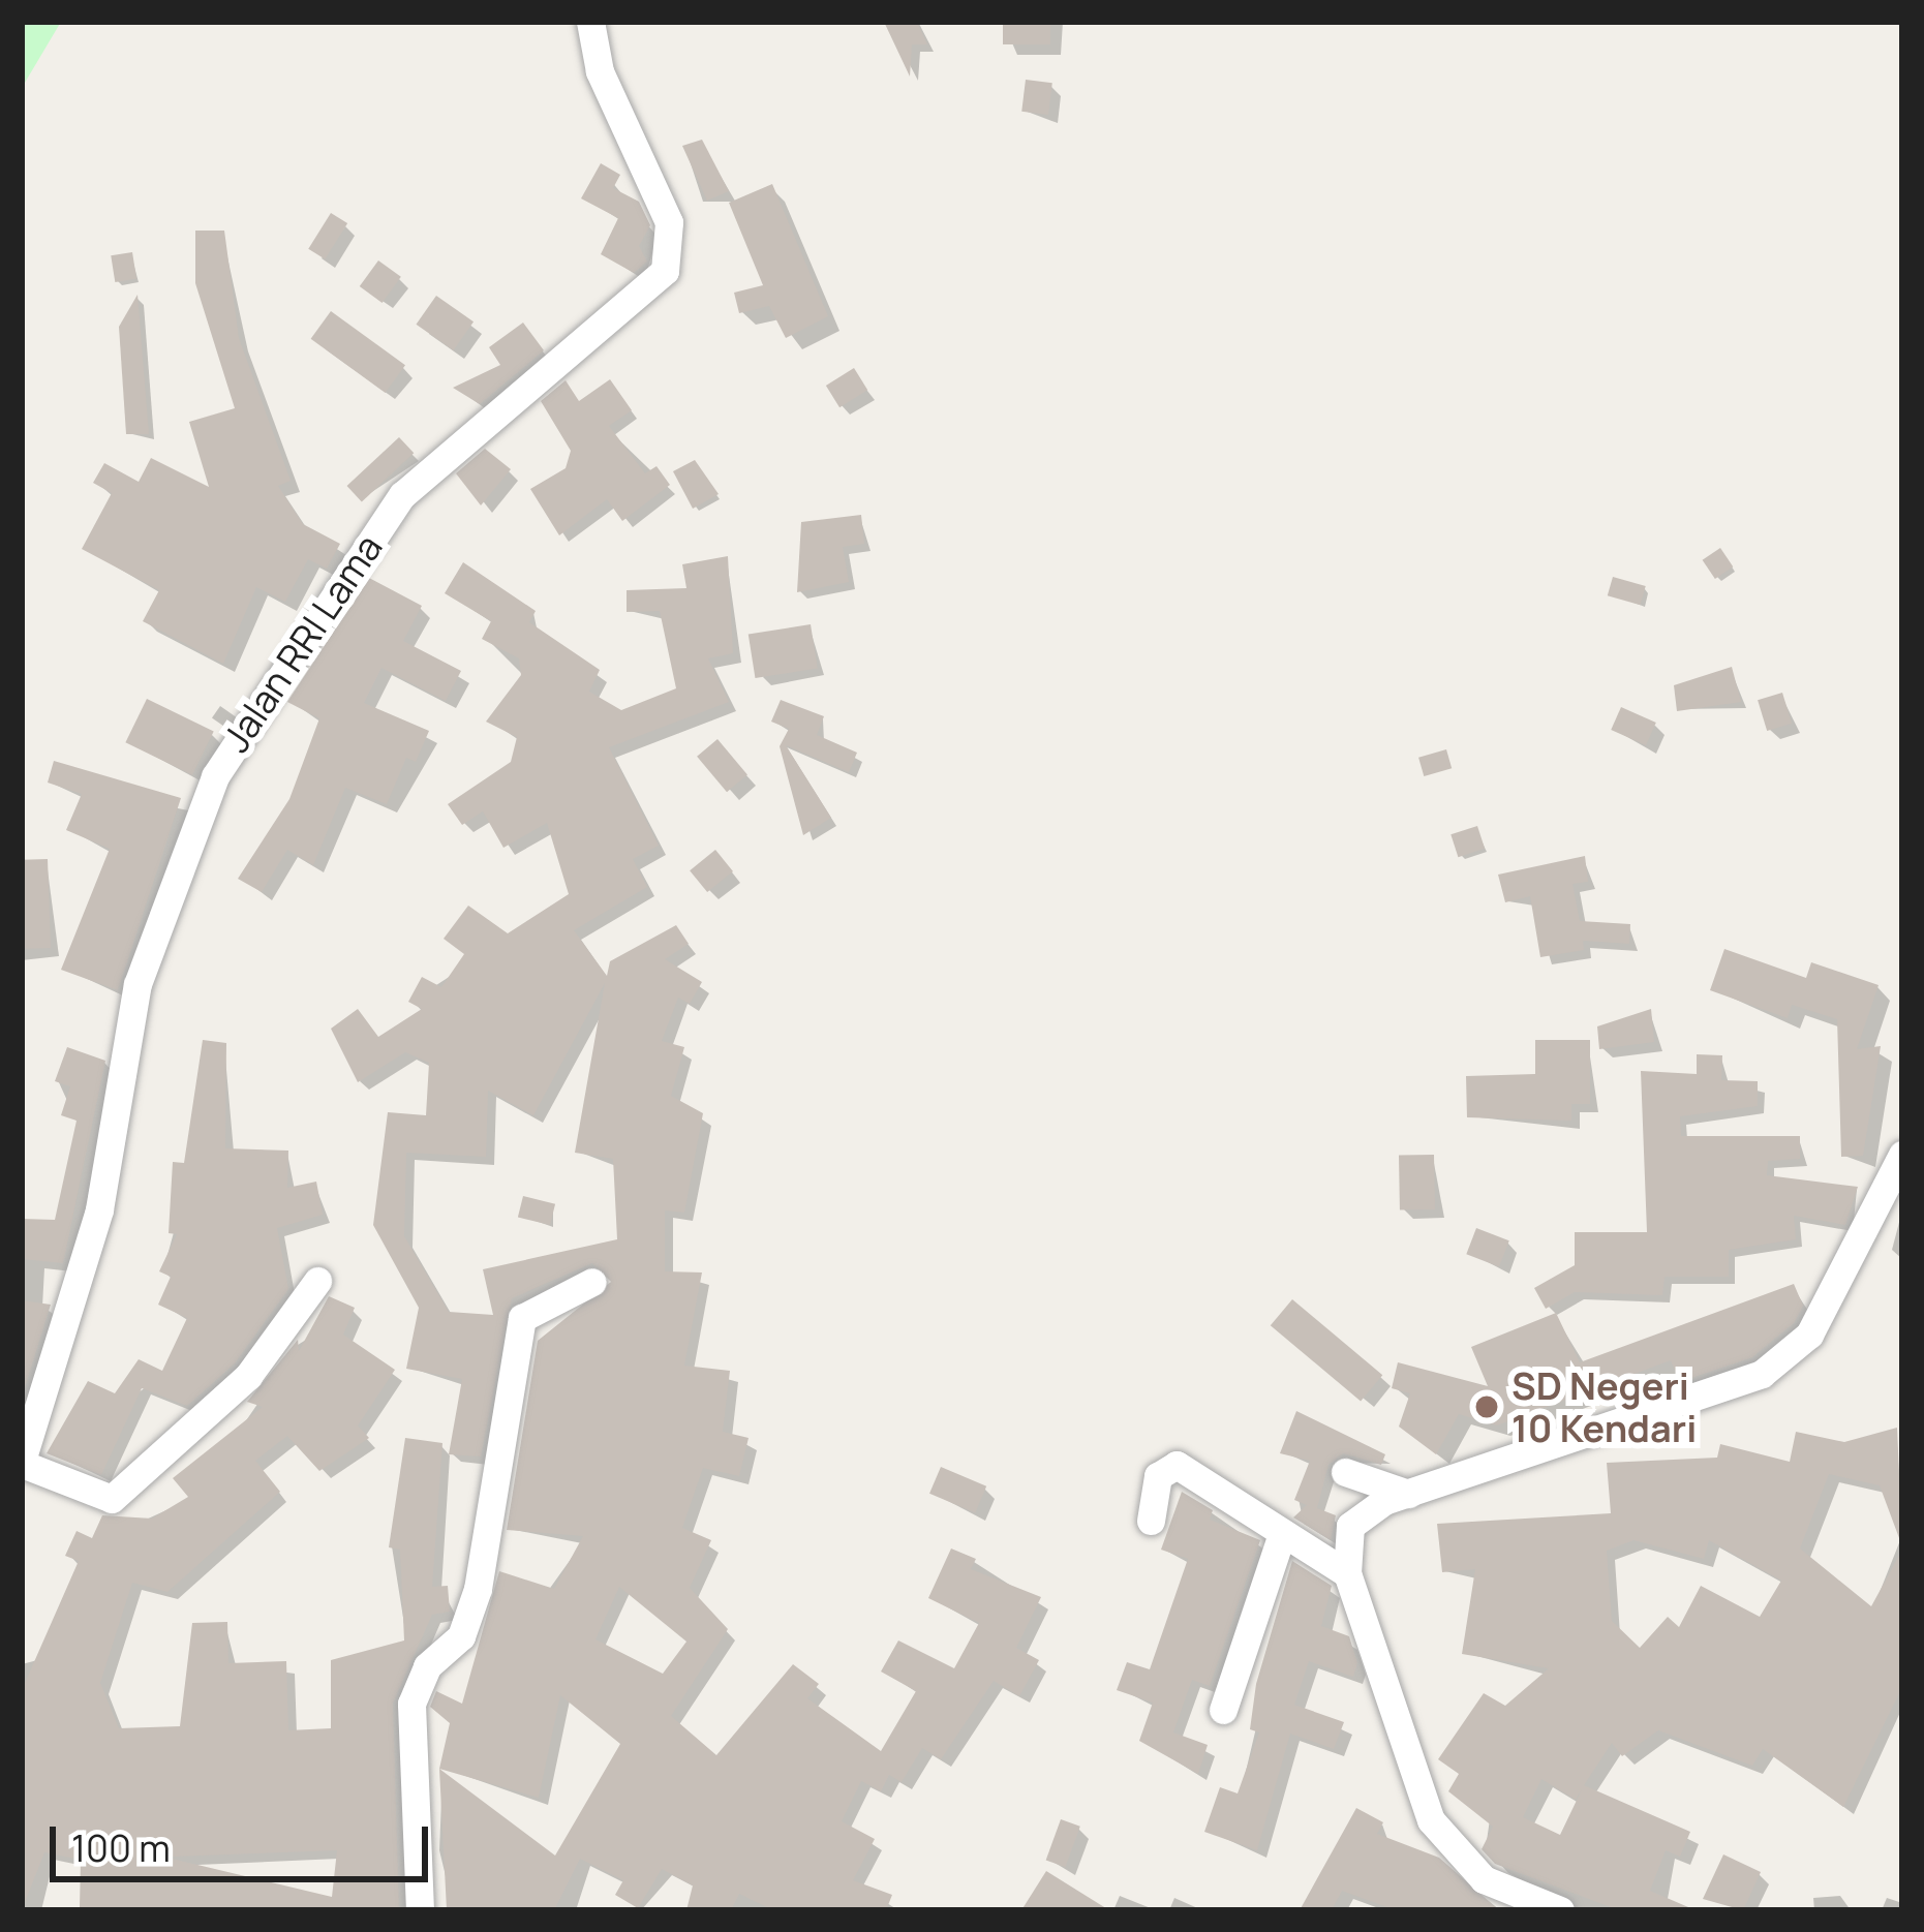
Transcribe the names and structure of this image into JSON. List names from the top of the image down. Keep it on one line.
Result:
{"streets":{"street":["Jalan RRI Lama"]},"places":["SD Negeri 10 Kendari"],"scale_bar":"100 m"}
